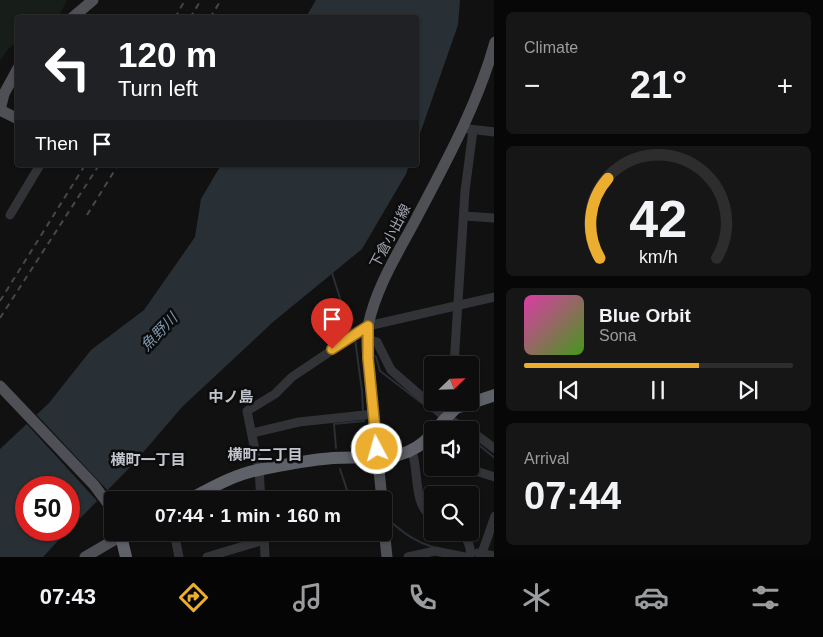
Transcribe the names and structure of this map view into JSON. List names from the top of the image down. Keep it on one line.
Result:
{"streets":{"main road":["下倉小出線"]},"districts":["中ノ島","横町二丁目","横町一丁目"],"water":["魚野川"],"north":"top right","page":{"tile":["Climate",["Arrival","07:44"]],"turn":["120 m","Turn left"],"heat":["−","21°","+"],"then":"Then","song":["Blue Orbit","Sona"],"limit":"50","trip":"07:44 · 1 min · 160 m","tabs":"07:43","gauge":["42","km/h"]}}
